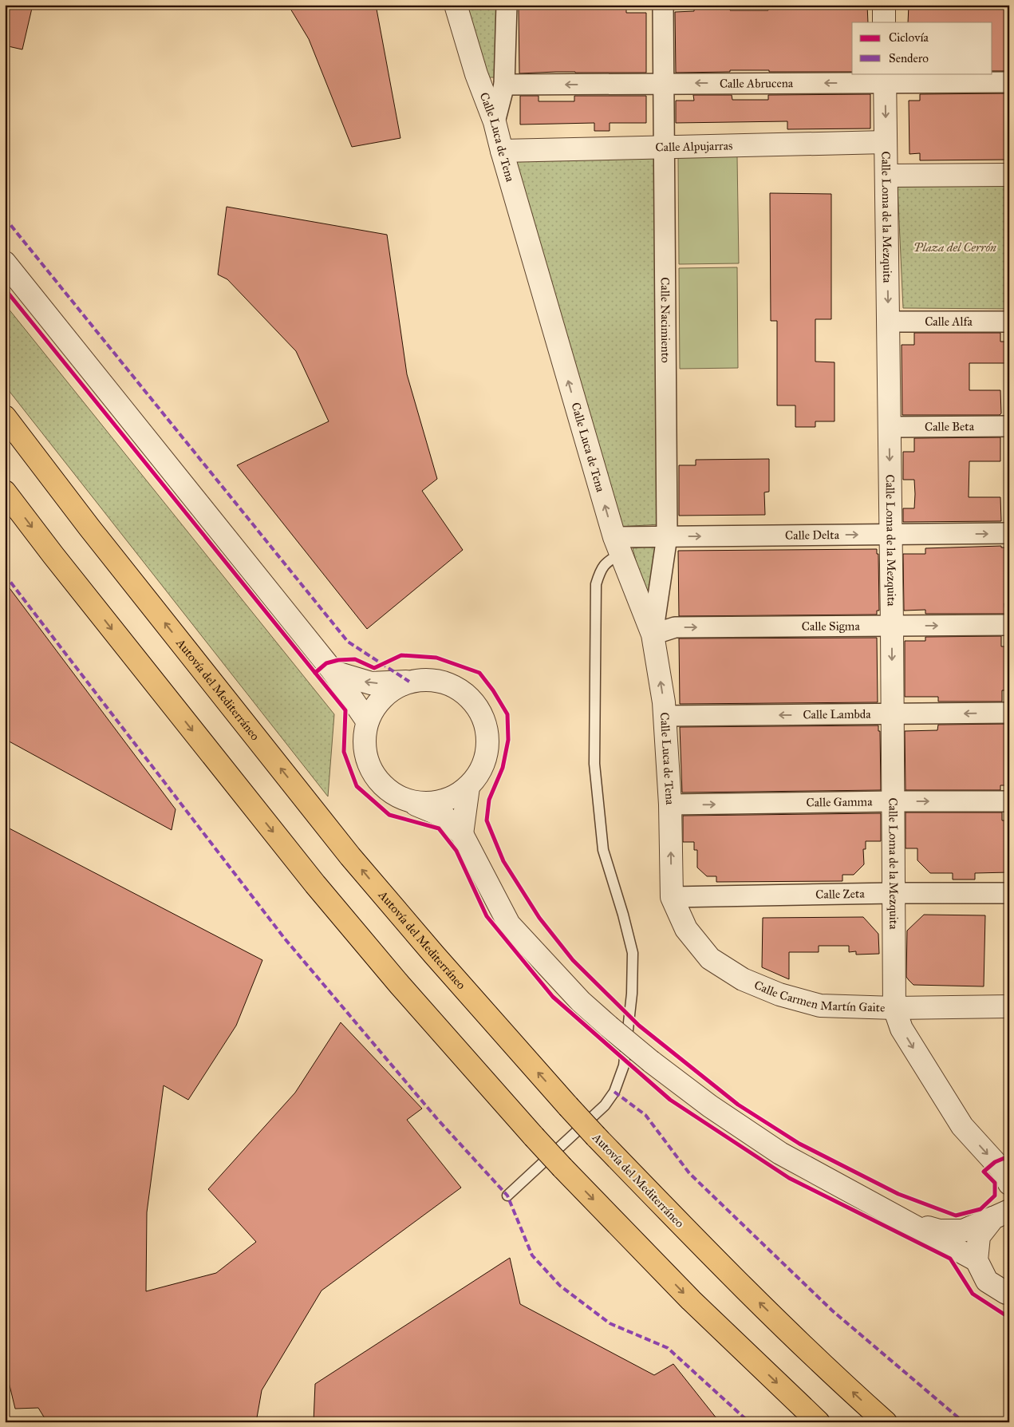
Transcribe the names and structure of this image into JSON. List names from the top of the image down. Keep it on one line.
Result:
{"streets":{"highway":["Autovía del Mediterráneo"],"street":["Calle Abrucena","Calle Luca de Tena","Calle Alpujarras","Calle Loma de la Mezquita","Calle Nacimiento","Calle Alfa","Calle Beta","Calle Delta","Calle Sigma","Calle Lambda","Calle Gamma","Calle Zeta","Calle Carmen Martín Gaite"]},"crossings":[["Calle Abrucena","Calle Loma de la Mezquita"],["Calle Abrucena","Calle Nacimiento"],["Calle Luca de Tena","Calle Alpujarras"],["Calle Luca de Tena","Calle Nacimiento"],["Calle Luca de Tena","Calle Delta"],["Calle Luca de Tena","Calle Sigma"],["Calle Luca de Tena","Calle Lambda"],["Calle Luca de Tena","Calle Gamma"],["Calle Luca de Tena","Calle Zeta"],["Calle Luca de Tena","Calle Carmen Martín Gaite"],["Calle Alpujarras","Calle Loma de la Mezquita"],["Calle Alpujarras","Calle Nacimiento"],["Calle Loma de la Mezquita","Calle Alfa"],["Calle Loma de la Mezquita","Calle Beta"],["Calle Loma de la Mezquita","Calle Delta"],["Calle Loma de la Mezquita","Calle Sigma"],["Calle Loma de la Mezquita","Calle Lambda"],["Calle Loma de la Mezquita","Calle Gamma"],["Calle Loma de la Mezquita","Calle Zeta"],["Calle Loma de la Mezquita","Calle Carmen Martín Gaite"],["Calle Nacimiento","Calle Delta"],["Calle Nacimiento","Calle Sigma"],["Calle Zeta","Calle Carmen Martín Gaite"]],"one_way":["Calle Abrucena","Calle Luca de Tena","Calle Loma de la Mezquita","Calle Delta","Calle Sigma","Calle Lambda","Calle Gamma"],"parks":["Plaza del Cerrón"],"legend":["Ciclovía","Sendero"]}
